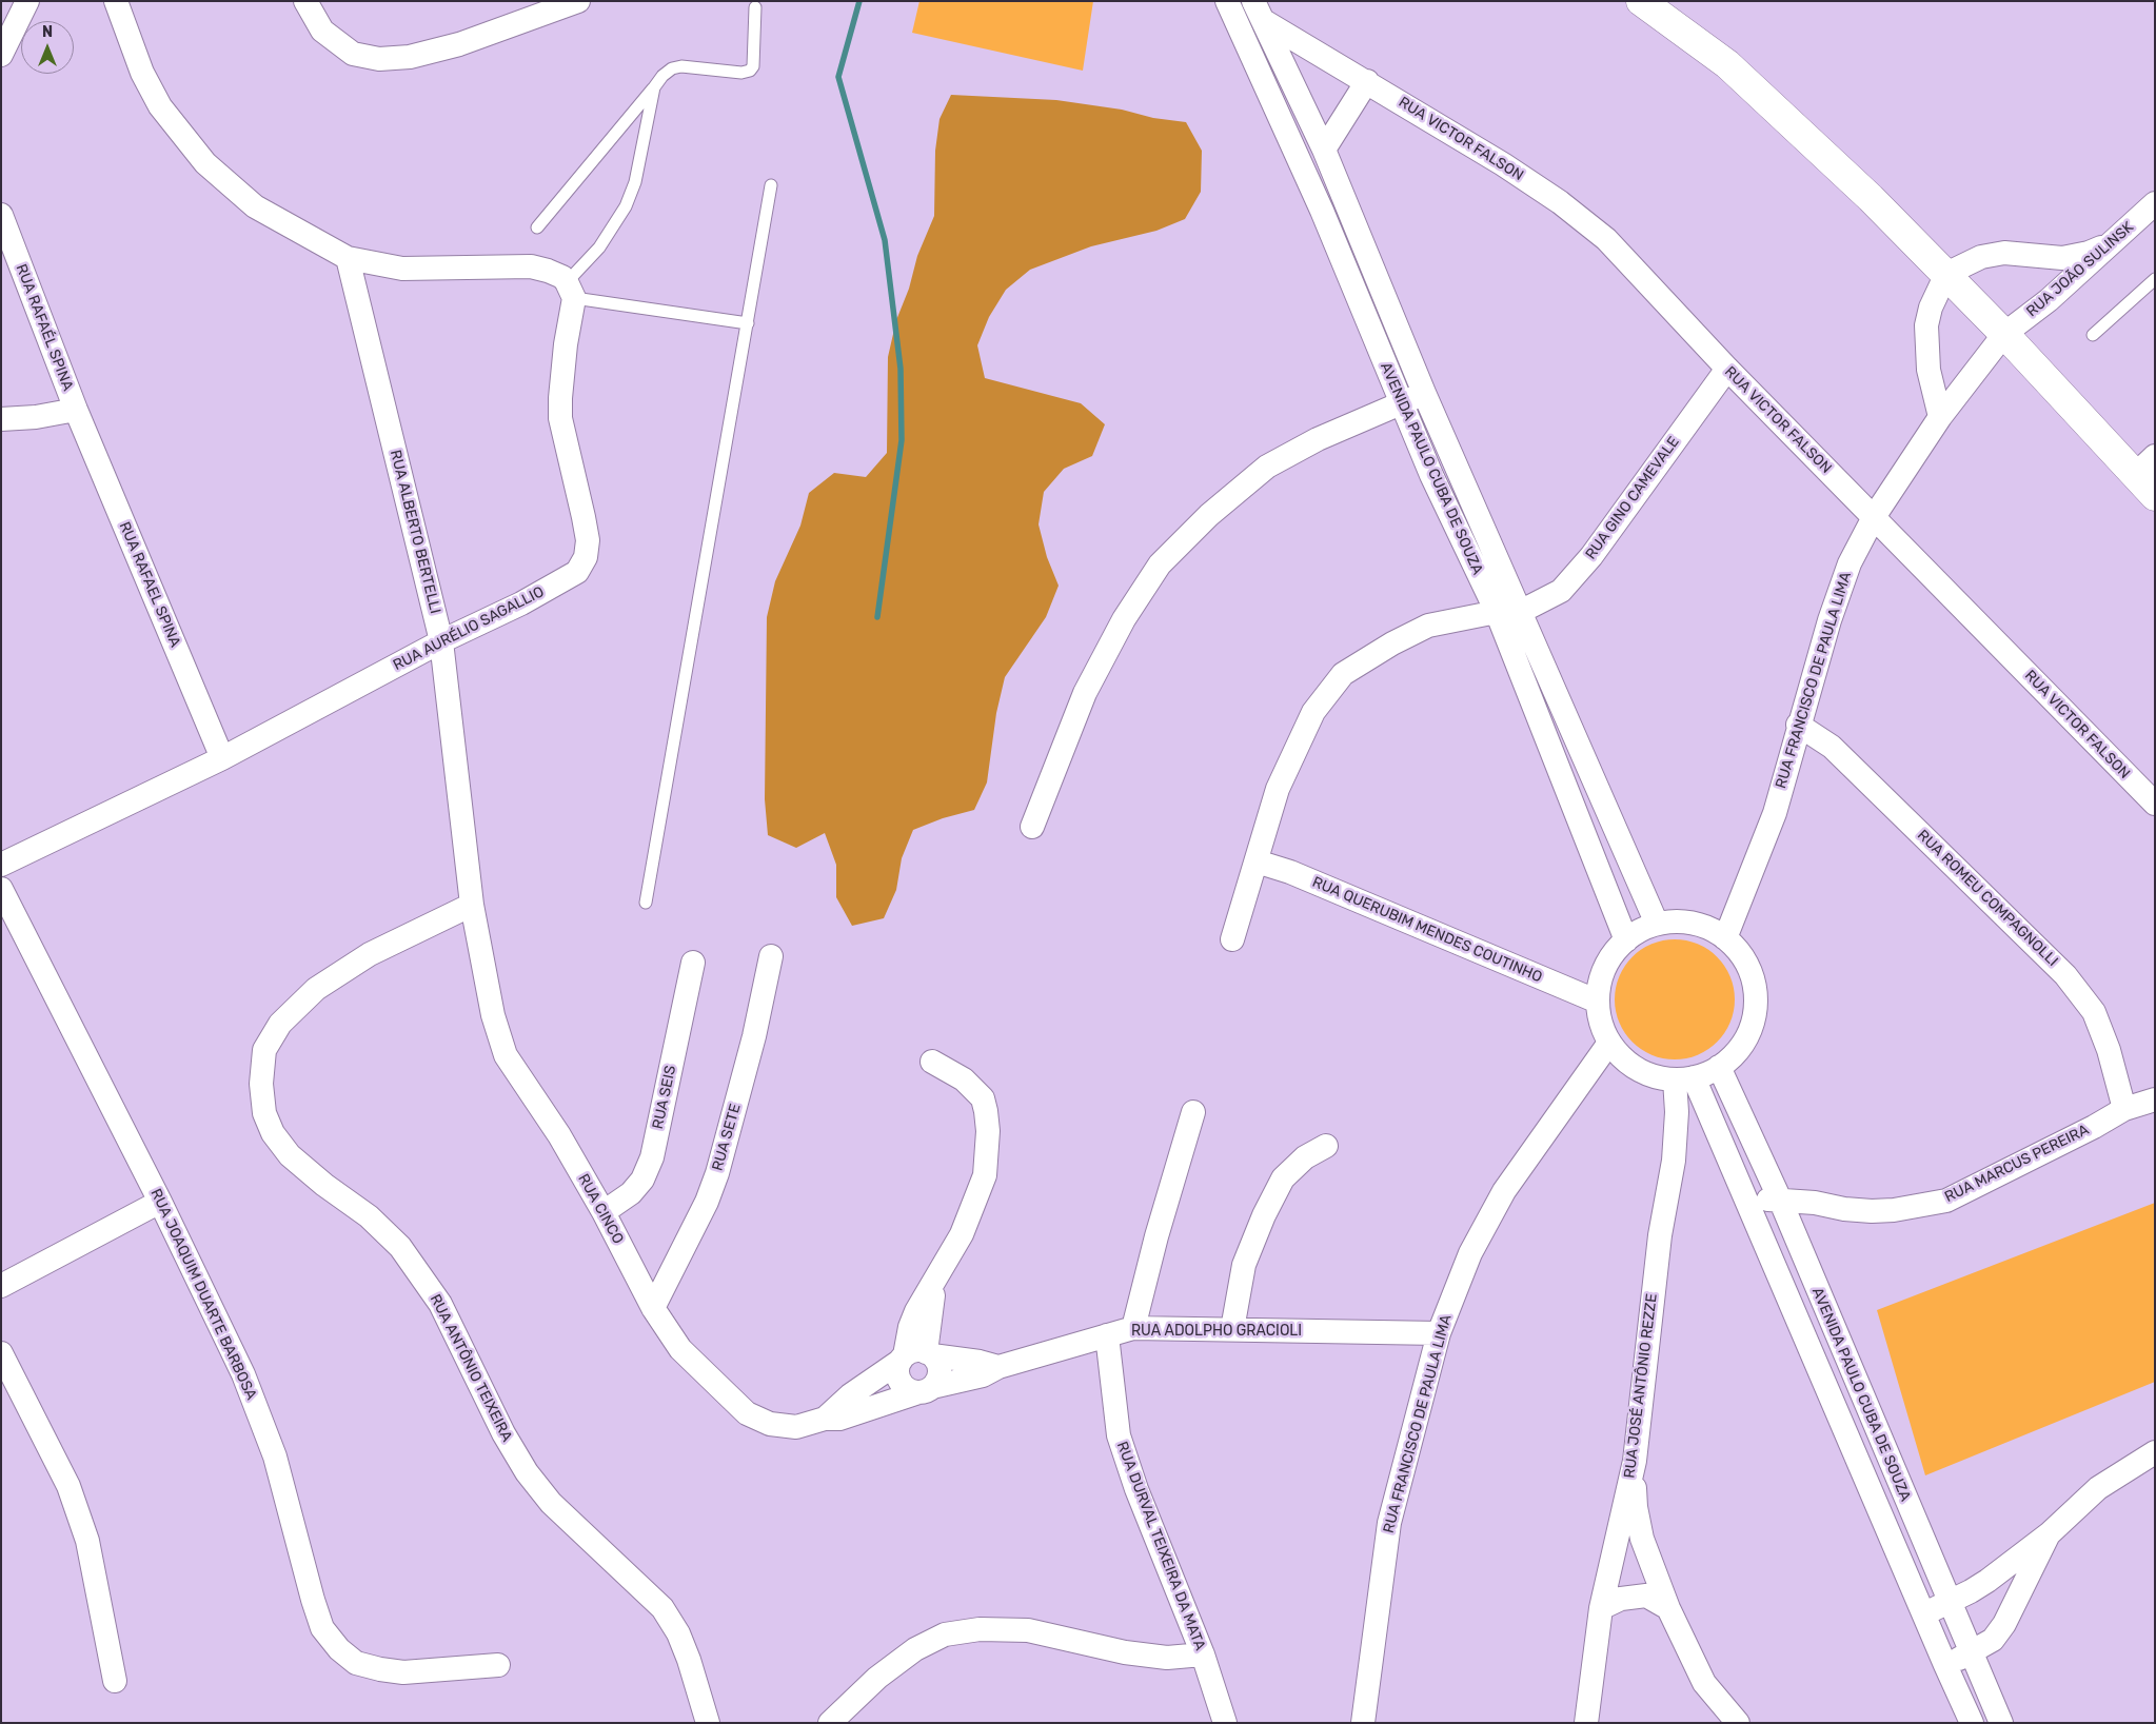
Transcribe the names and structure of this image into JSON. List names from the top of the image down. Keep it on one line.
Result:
{"streets":{"street":["RUA VICTOR FALSON","RUA JOÃO SULINSK","RUA RAFAÉL SPINA","AVENIDA PAULO CUBA DE SOUZA","RUA GINO CAMEVALE","RUA ALBERTO BERTELLI","RUA RAFAEL SPINA","RUA AURÉLIO SAGALLIO","RUA FRANCISCO DE PAULA LIMA","RUA ROMEU COMPAGNOLLI","RUA QUERUBIM MENDES COUTINHO","RUA SEIS","RUA SETE","RUA MARCUS PEREIRA","RUA CINCO","RUA JOAQUIM DUARTE BARBOSA","RUA ADOLPHO GRACIOLI","RUA ANTÔNIO TEIXEIRA","RUA JOSÉ ANTÔNIO REZZE","RUA DURVAL TEIXEIRA DA MATA"]},"crossings":[["RUA VICTOR FALSON","AVENIDA PAULO CUBA DE SOUZA"],["RUA VICTOR FALSON","RUA GINO CAMEVALE"],["RUA VICTOR FALSON","RUA FRANCISCO DE PAULA LIMA"],["RUA JOÃO SULINSK","RUA FRANCISCO DE PAULA LIMA"],["RUA RAFAÉL SPINA","RUA RAFAEL SPINA"],["AVENIDA PAULO CUBA DE SOUZA","RUA GINO CAMEVALE"],["AVENIDA PAULO CUBA DE SOUZA","RUA FRANCISCO DE PAULA LIMA"],["AVENIDA PAULO CUBA DE SOUZA","RUA QUERUBIM MENDES COUTINHO"],["AVENIDA PAULO CUBA DE SOUZA","RUA MARCUS PEREIRA"],["AVENIDA PAULO CUBA DE SOUZA","RUA JOSÉ ANTÔNIO REZZE"],["RUA ALBERTO BERTELLI","RUA AURÉLIO SAGALLIO"],["RUA ALBERTO BERTELLI","RUA CINCO"],["RUA ALBERTO BERTELLI","RUA ANTÔNIO TEIXEIRA"],["RUA RAFAEL SPINA","RUA AURÉLIO SAGALLIO"],["RUA FRANCISCO DE PAULA LIMA","RUA ROMEU COMPAGNOLLI"],["RUA FRANCISCO DE PAULA LIMA","RUA QUERUBIM MENDES COUTINHO"],["RUA FRANCISCO DE PAULA LIMA","RUA ADOLPHO GRACIOLI"],["RUA FRANCISCO DE PAULA LIMA","RUA JOSÉ ANTÔNIO REZZE"],["RUA ROMEU COMPAGNOLLI","RUA MARCUS PEREIRA"],["RUA QUERUBIM MENDES COUTINHO","RUA JOSÉ ANTÔNIO REZZE"],["RUA SEIS","RUA CINCO"],["RUA SETE","RUA CINCO"],["RUA CINCO","RUA ADOLPHO GRACIOLI"],["RUA CINCO","RUA ANTÔNIO TEIXEIRA"],["RUA ADOLPHO GRACIOLI","RUA DURVAL TEIXEIRA DA MATA"]],"north":"top"}
